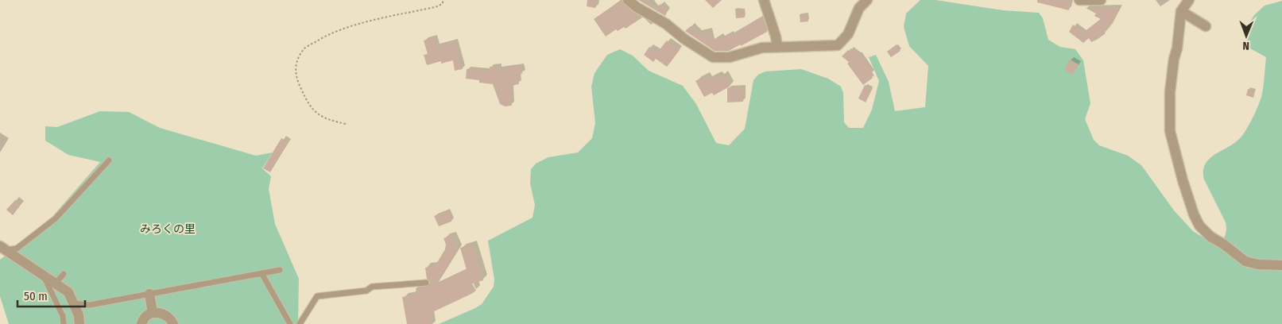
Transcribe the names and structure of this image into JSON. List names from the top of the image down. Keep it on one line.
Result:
{"parks":["みろくの里"],"scale_bar":"50 m","north":"bottom"}
